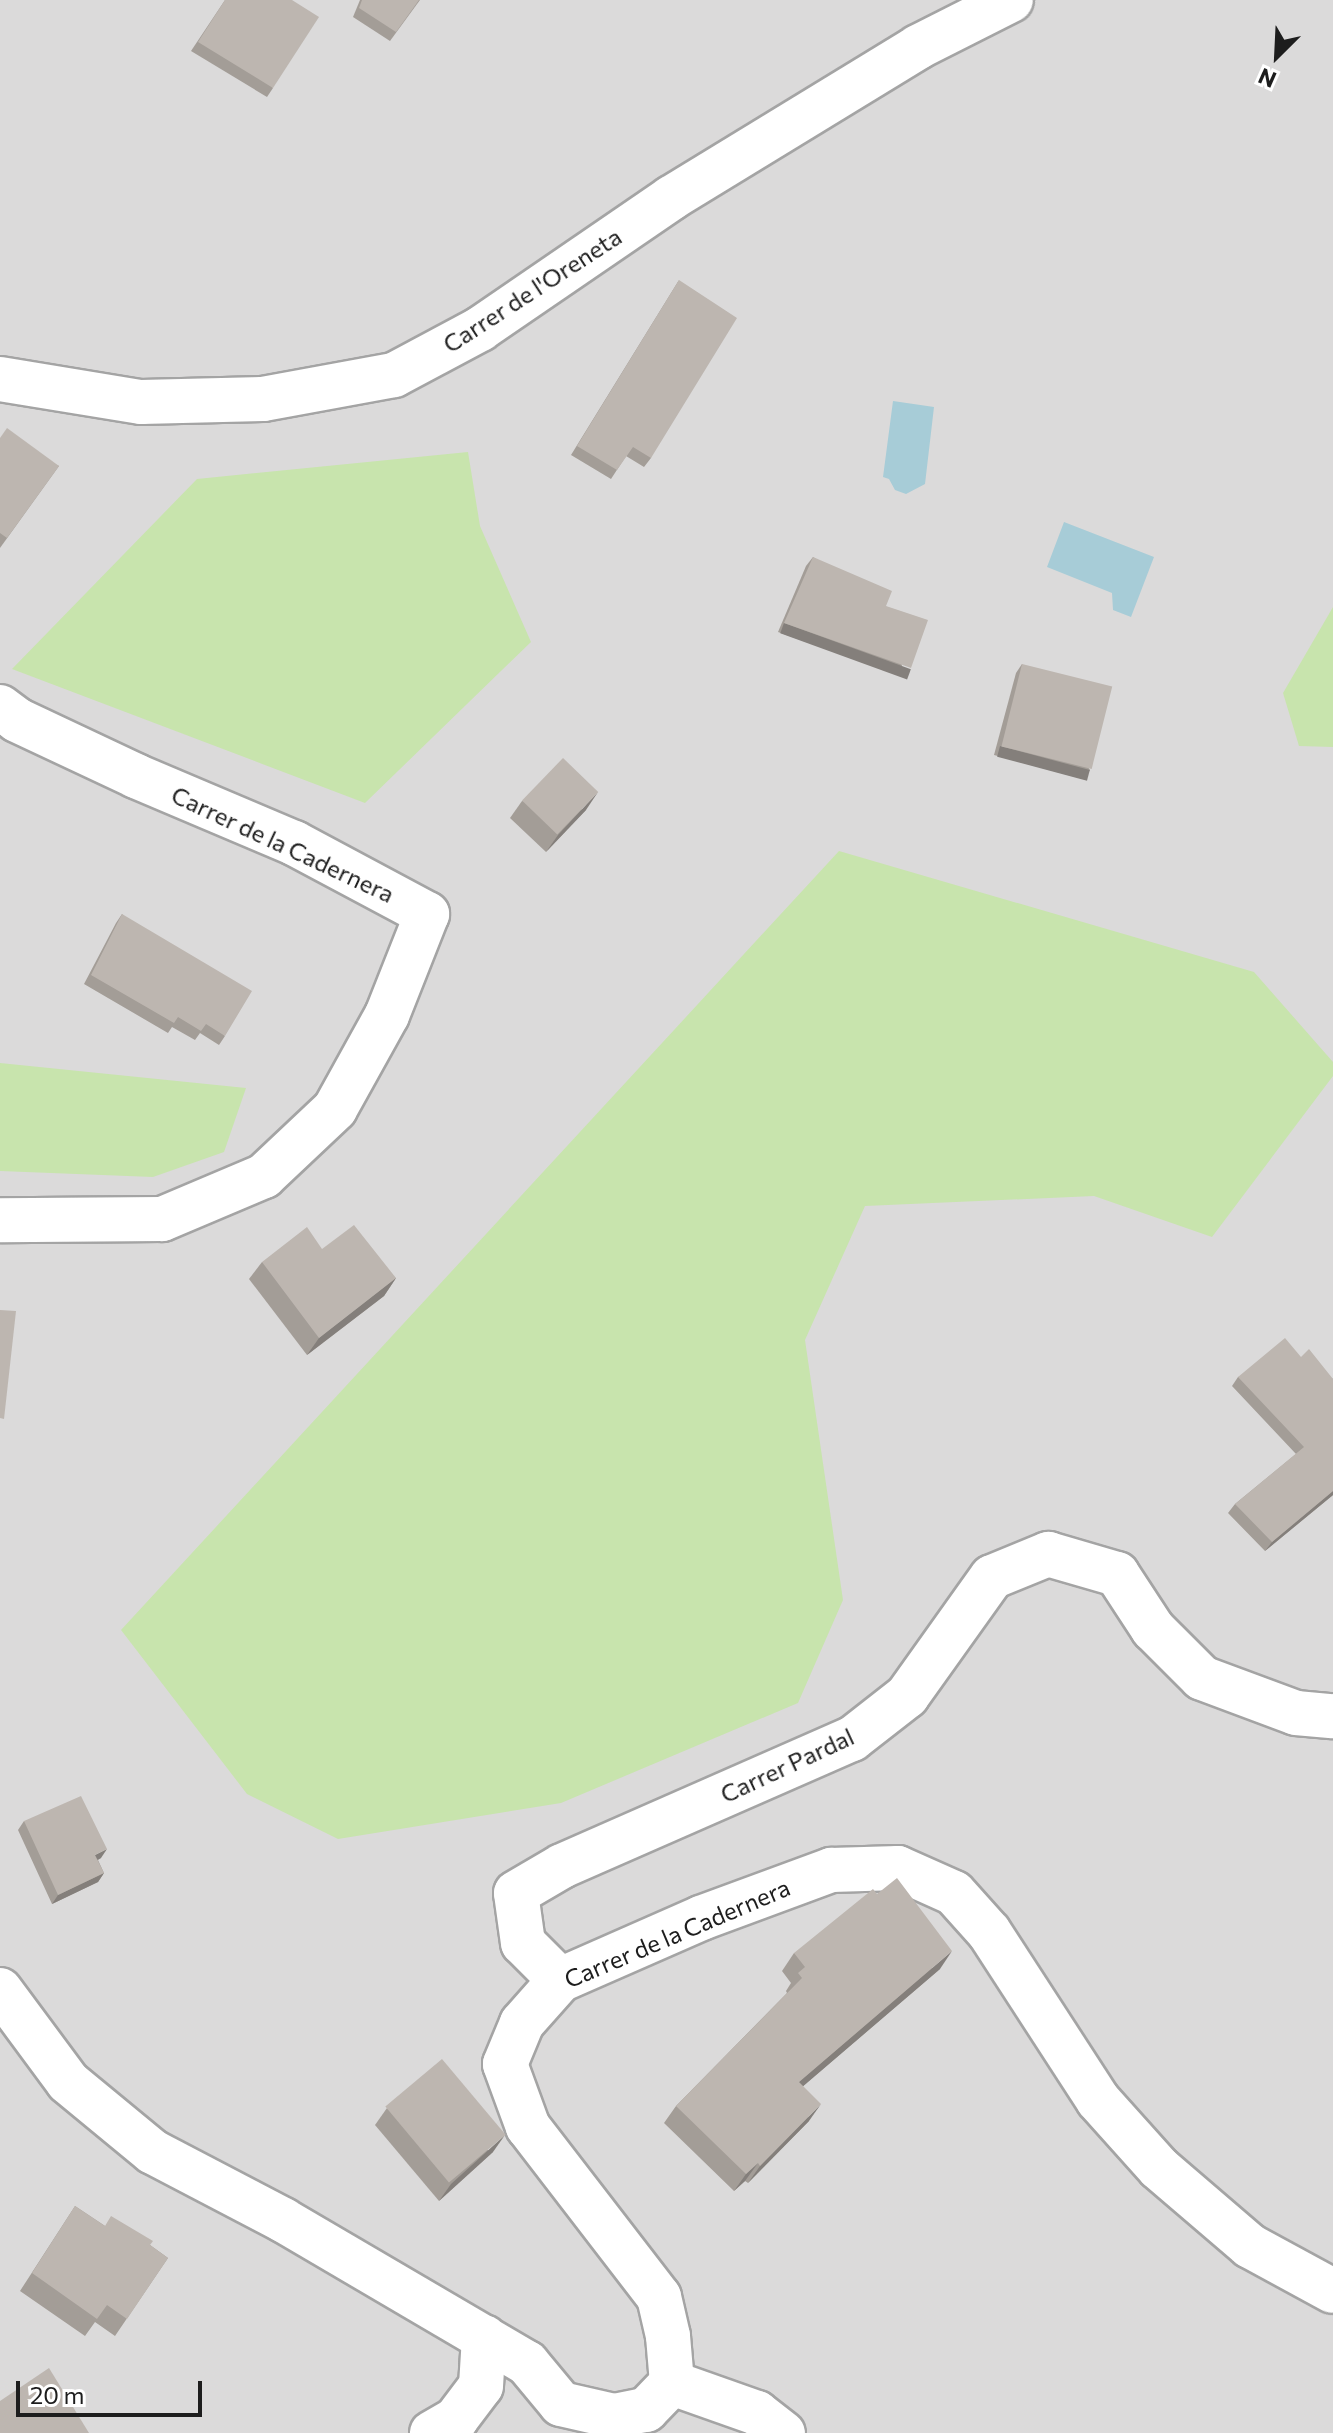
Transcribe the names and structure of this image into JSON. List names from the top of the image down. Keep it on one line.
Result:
{"streets":{"street":["Carrer de l'Oreneta","Carrer de la Cadernera","Carrer Pardal"]},"crossings":[["Carrer de la Cadernera","Carrer Pardal"]],"scale_bar":"20 m","north":"bottom left"}
